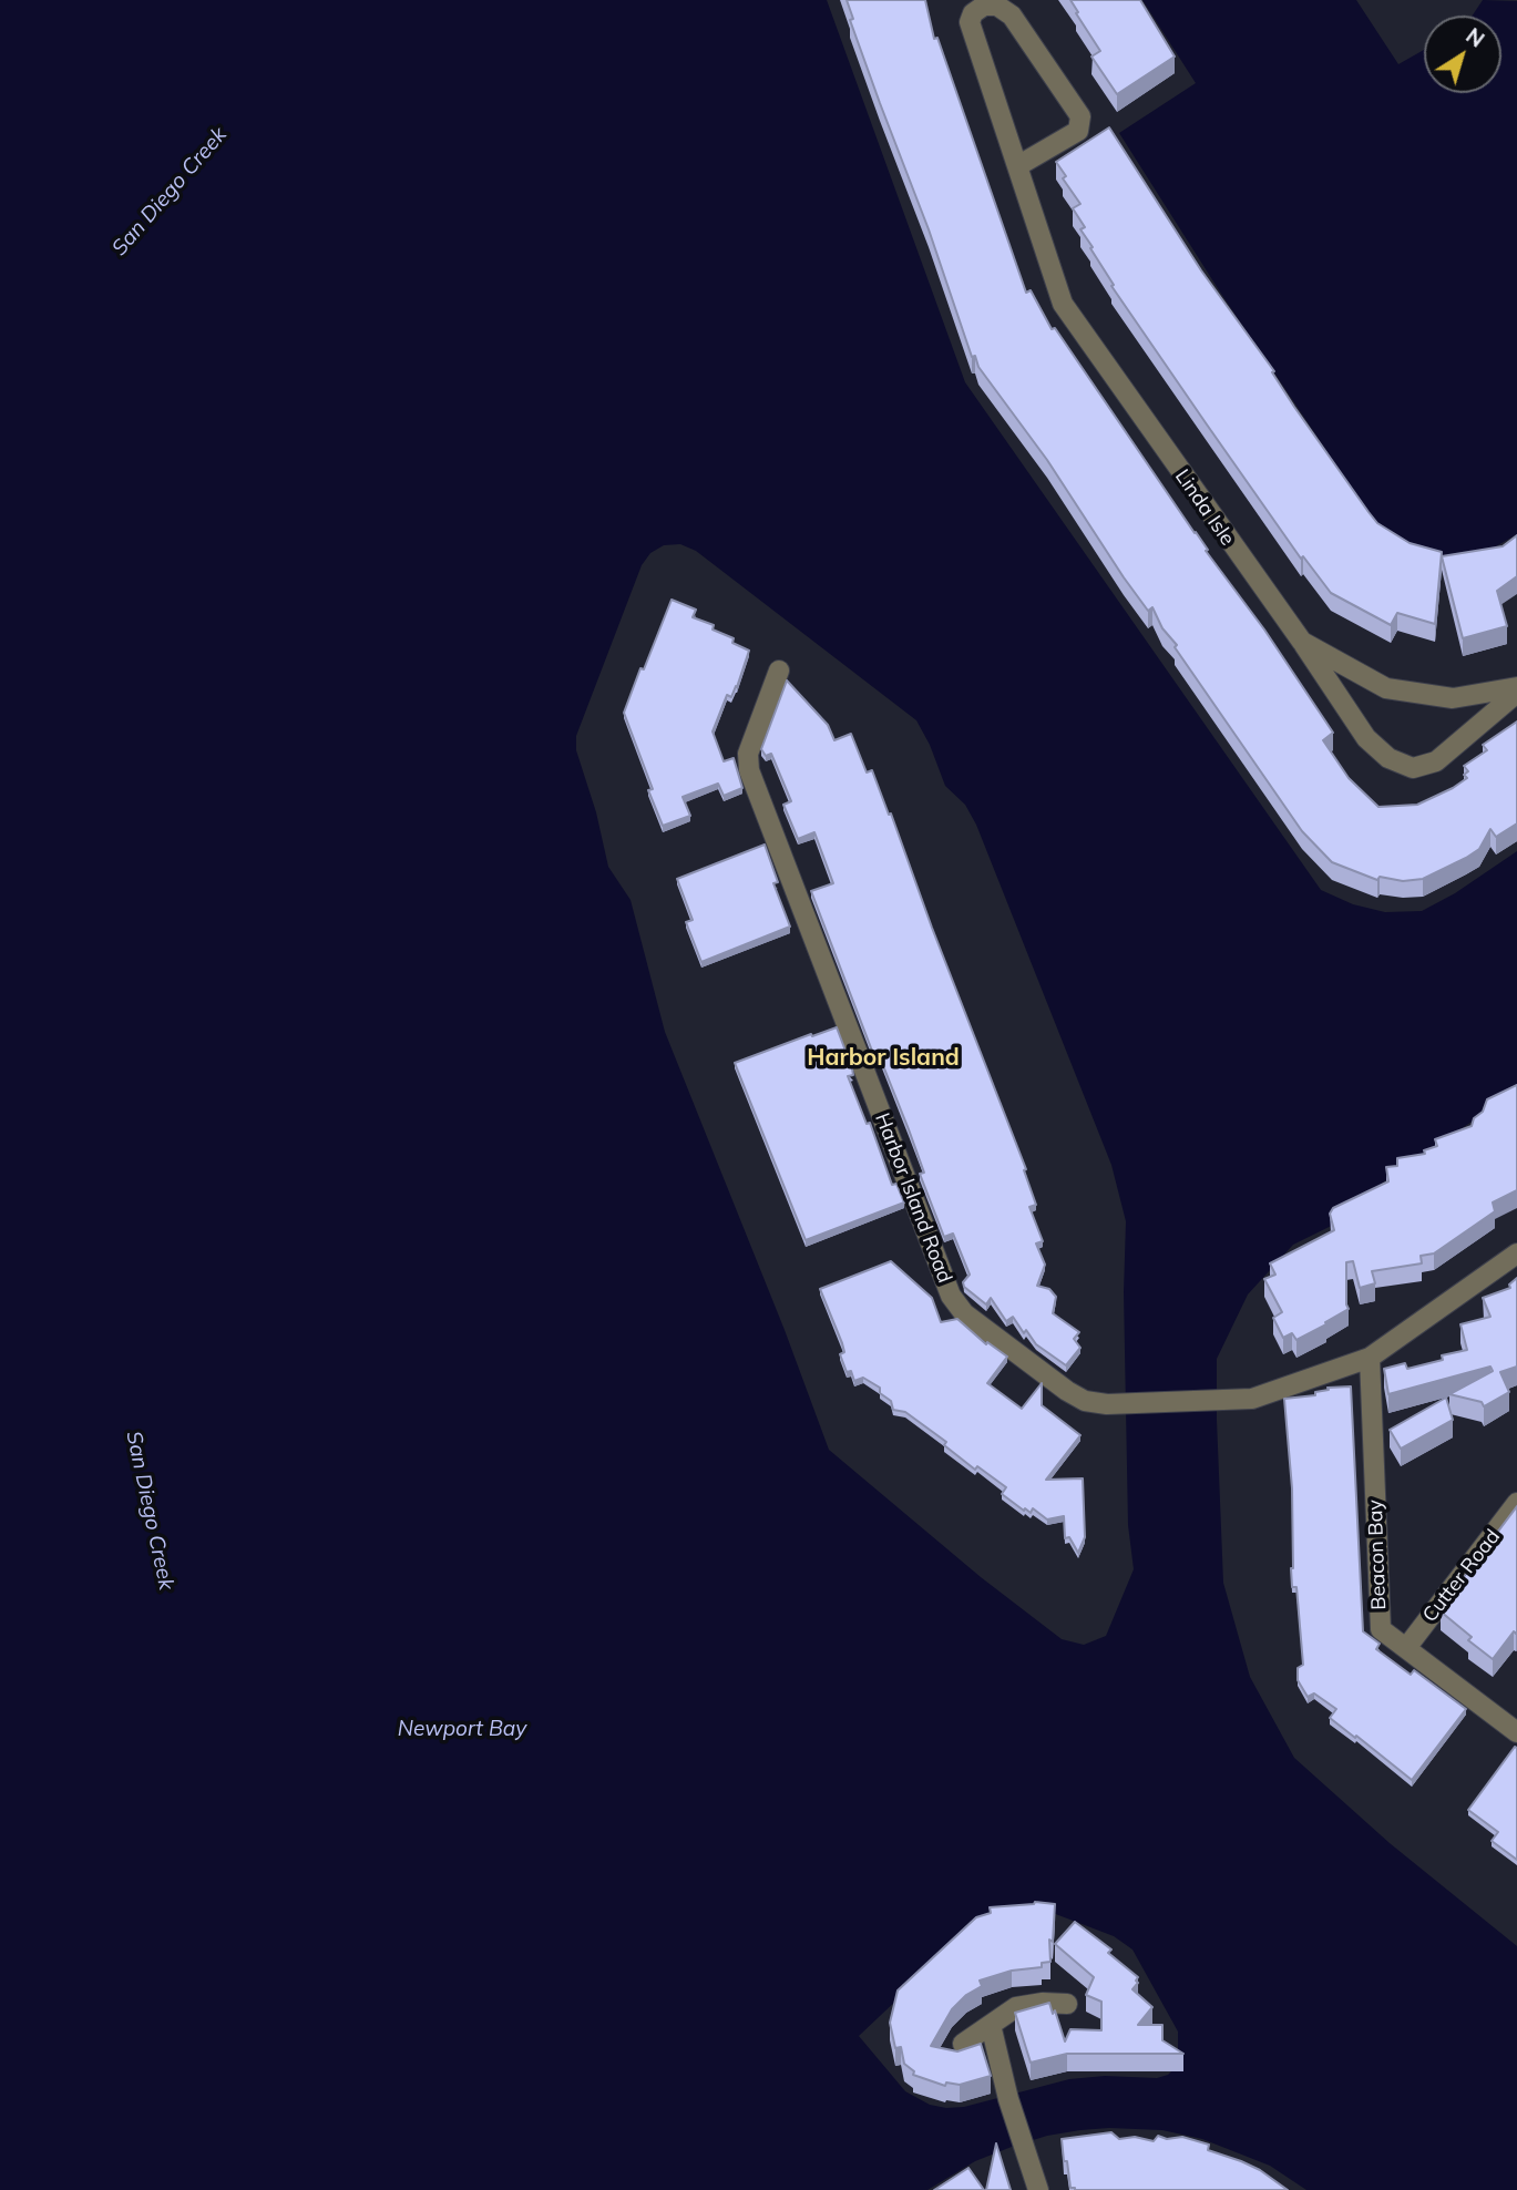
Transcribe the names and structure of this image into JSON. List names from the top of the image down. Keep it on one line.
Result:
{"streets":{"street":["Linda Isle","Harbor Island Road","Beacon Bay","Cutter Road"]},"crossings":[["Harbor Island Road","Beacon Bay"],["Beacon Bay","Cutter Road"]],"districts":["Harbor Island"],"water":["San Diego Creek","Newport Bay"],"north":"top right"}
